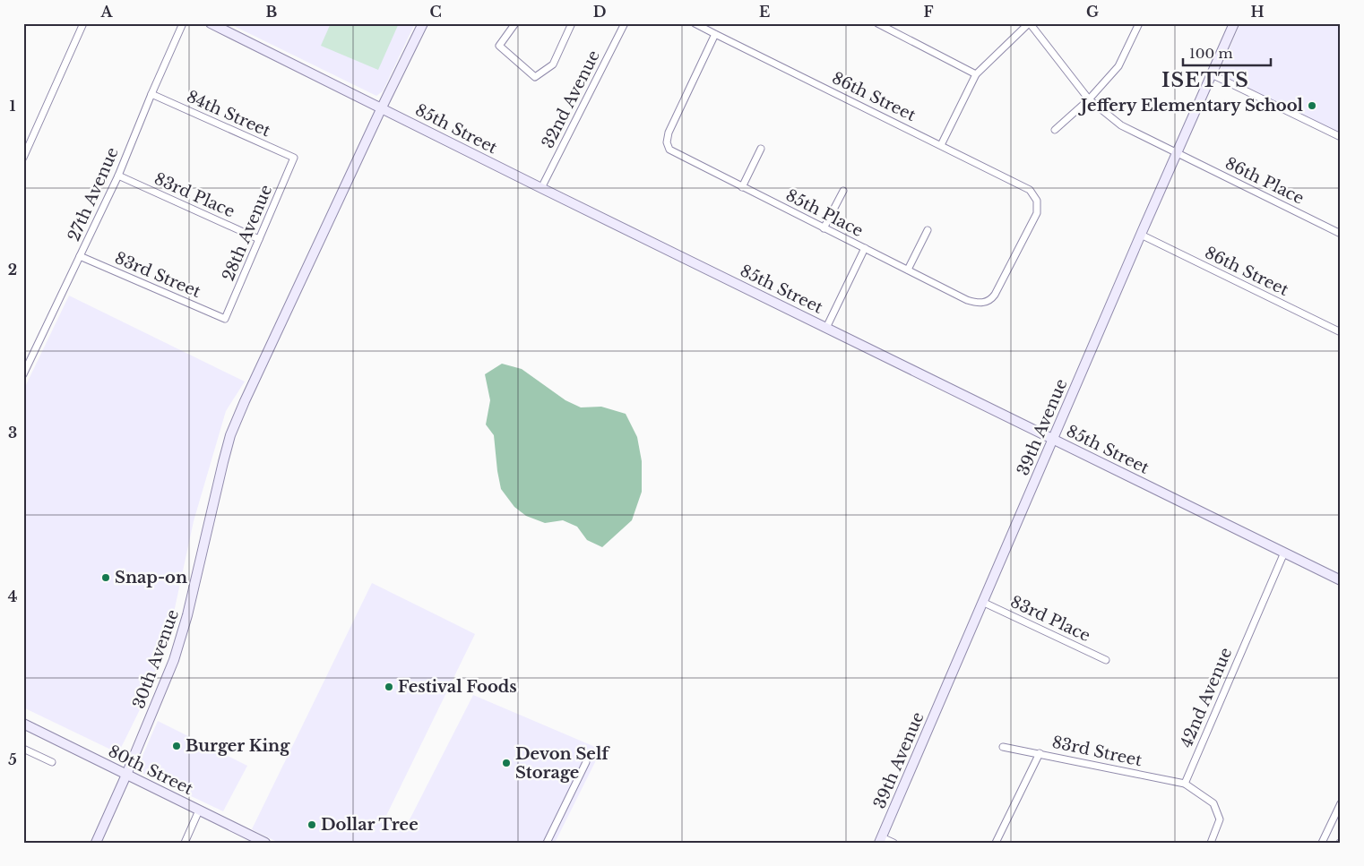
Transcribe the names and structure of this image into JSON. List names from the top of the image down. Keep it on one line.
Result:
{"streets":{"street":["86th Street","32nd Avenue","84th Street","85th Street","86th Place","27th Avenue","83rd Place","85th Place","28th Avenue","83rd Street","39th Avenue","30th Avenue","42nd Avenue","80th Street"]},"crossings":[["86th Street","85th Place"],["86th Street","39th Avenue"],["32nd Avenue","85th Street"],["84th Street","27th Avenue"],["84th Street","28th Avenue"],["85th Street","39th Avenue"],["85th Street","30th Avenue"],["85th Street","42nd Avenue"],["86th Place","39th Avenue"],["27th Avenue","83rd Place"],["27th Avenue","83rd Street"],["83rd Place","28th Avenue"],["83rd Place","39th Avenue"],["28th Avenue","83rd Street"],["83rd Street","42nd Avenue"],["30th Avenue","80th Street"]],"districts":["ISETTS"],"places":["Jeffery Elementary School","Snap-on","Festival Foods","Burger King","Devon Self Storage","Dollar Tree"],"scale_bar":"100 m","grid":{"columns":["A","B","C","D","E","F","G","H"],"rows":["1","2","3","4","5"]}}
